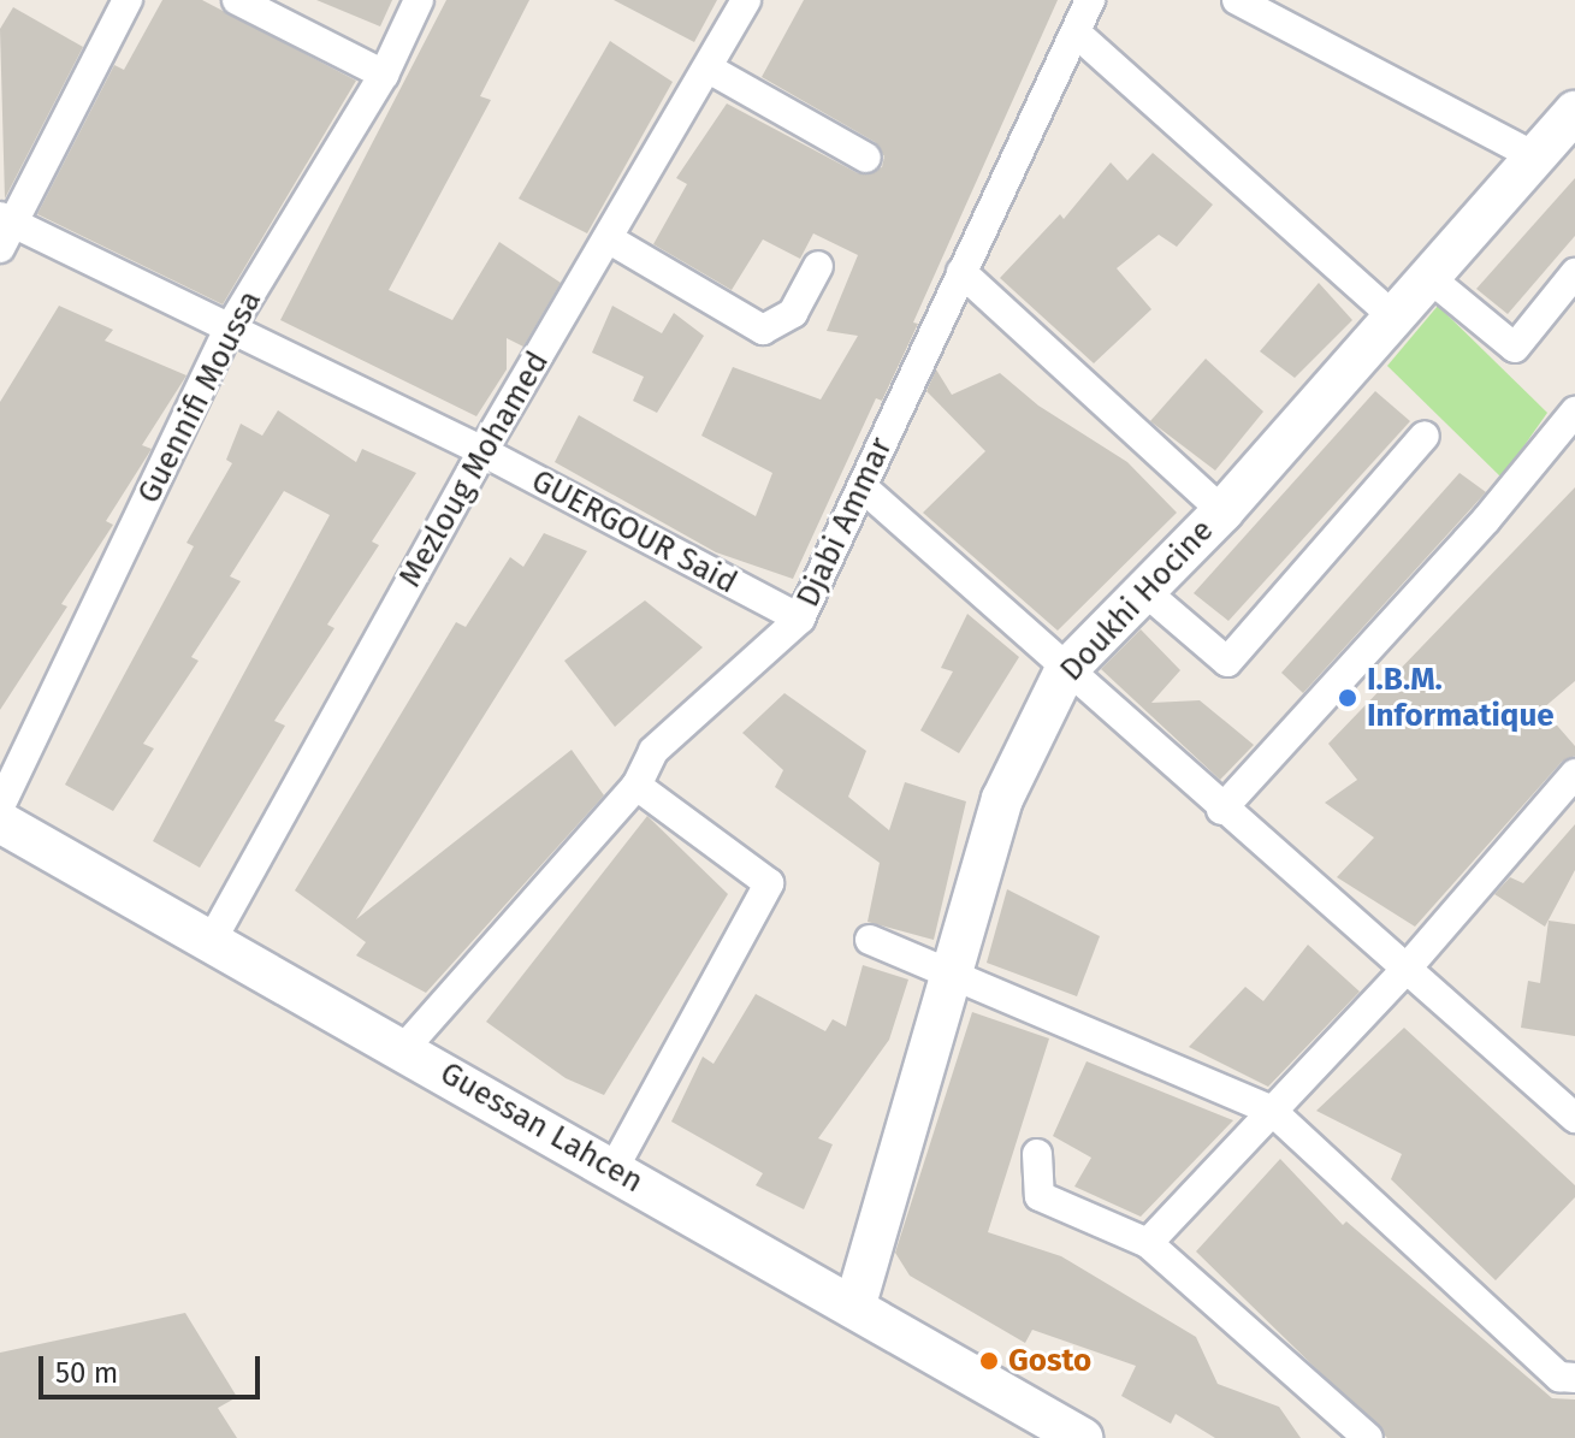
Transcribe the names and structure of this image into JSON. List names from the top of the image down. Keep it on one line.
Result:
{"streets":{"street":["Guennifi Moussa","Mezloug Mohamed","Djabi Ammar","GUERGOUR Said","Doukhi Hocine","Guessan Lahcen"]},"crossings":[["Guennifi Moussa","GUERGOUR Said"],["Mezloug Mohamed","GUERGOUR Said"],["Mezloug Mohamed","Guessan Lahcen"],["Djabi Ammar","GUERGOUR Said"],["Djabi Ammar","Guessan Lahcen"],["Doukhi Hocine","Guessan Lahcen"]],"places":["I.B.M. Informatique","Gosto"],"scale_bar":"50 m"}
